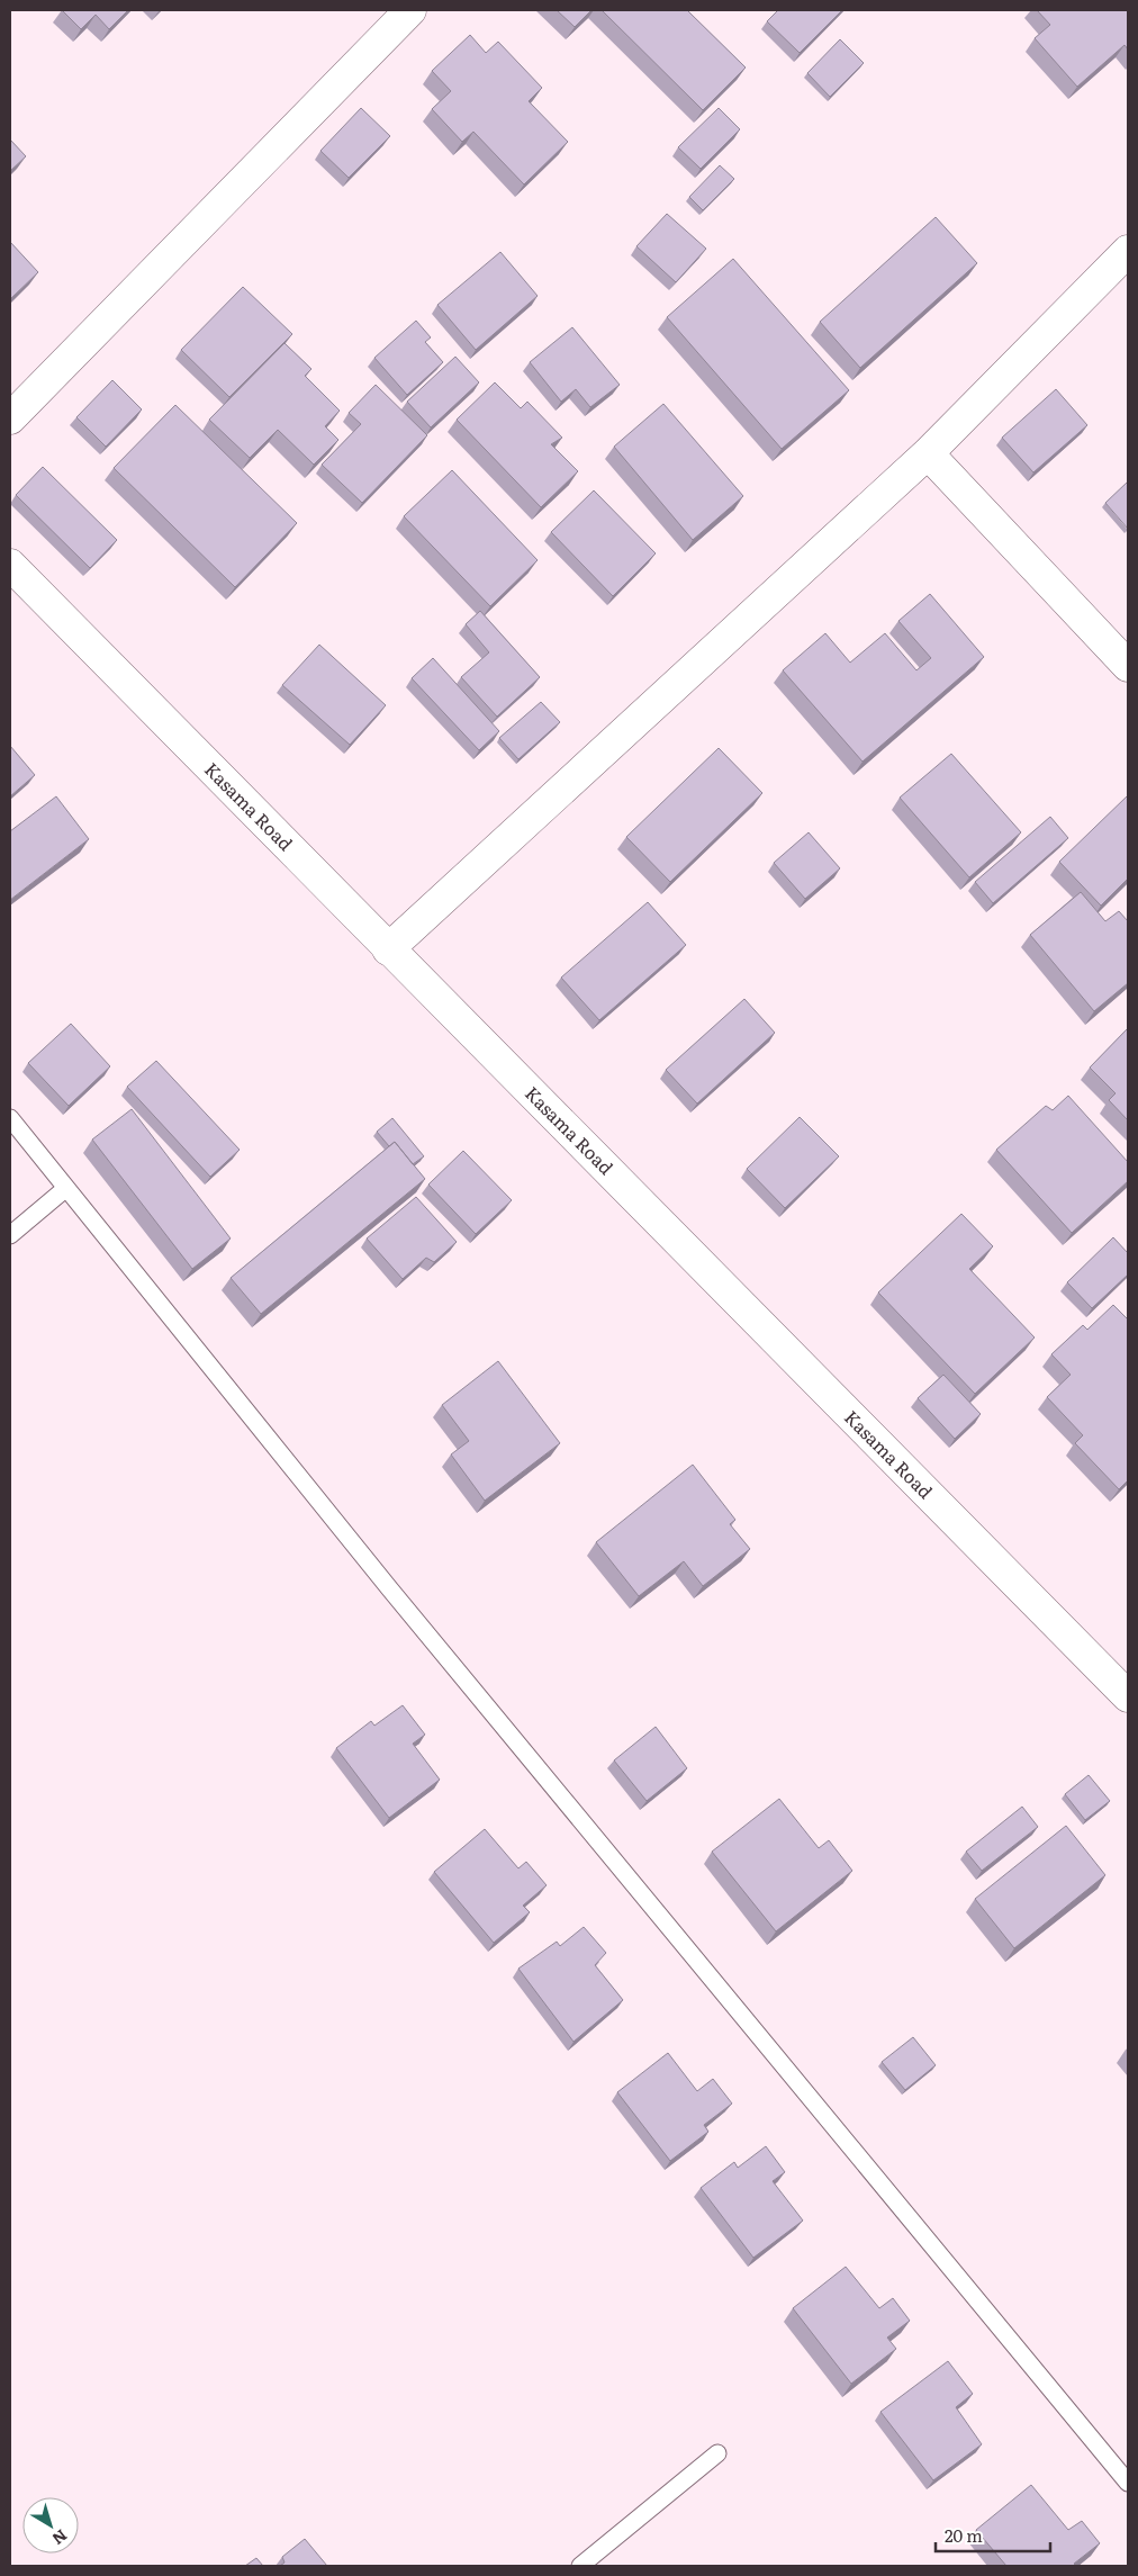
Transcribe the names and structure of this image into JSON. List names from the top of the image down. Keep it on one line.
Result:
{"streets":{"street":["Kasama Road"]},"scale_bar":"20 m","north":"bottom right"}
